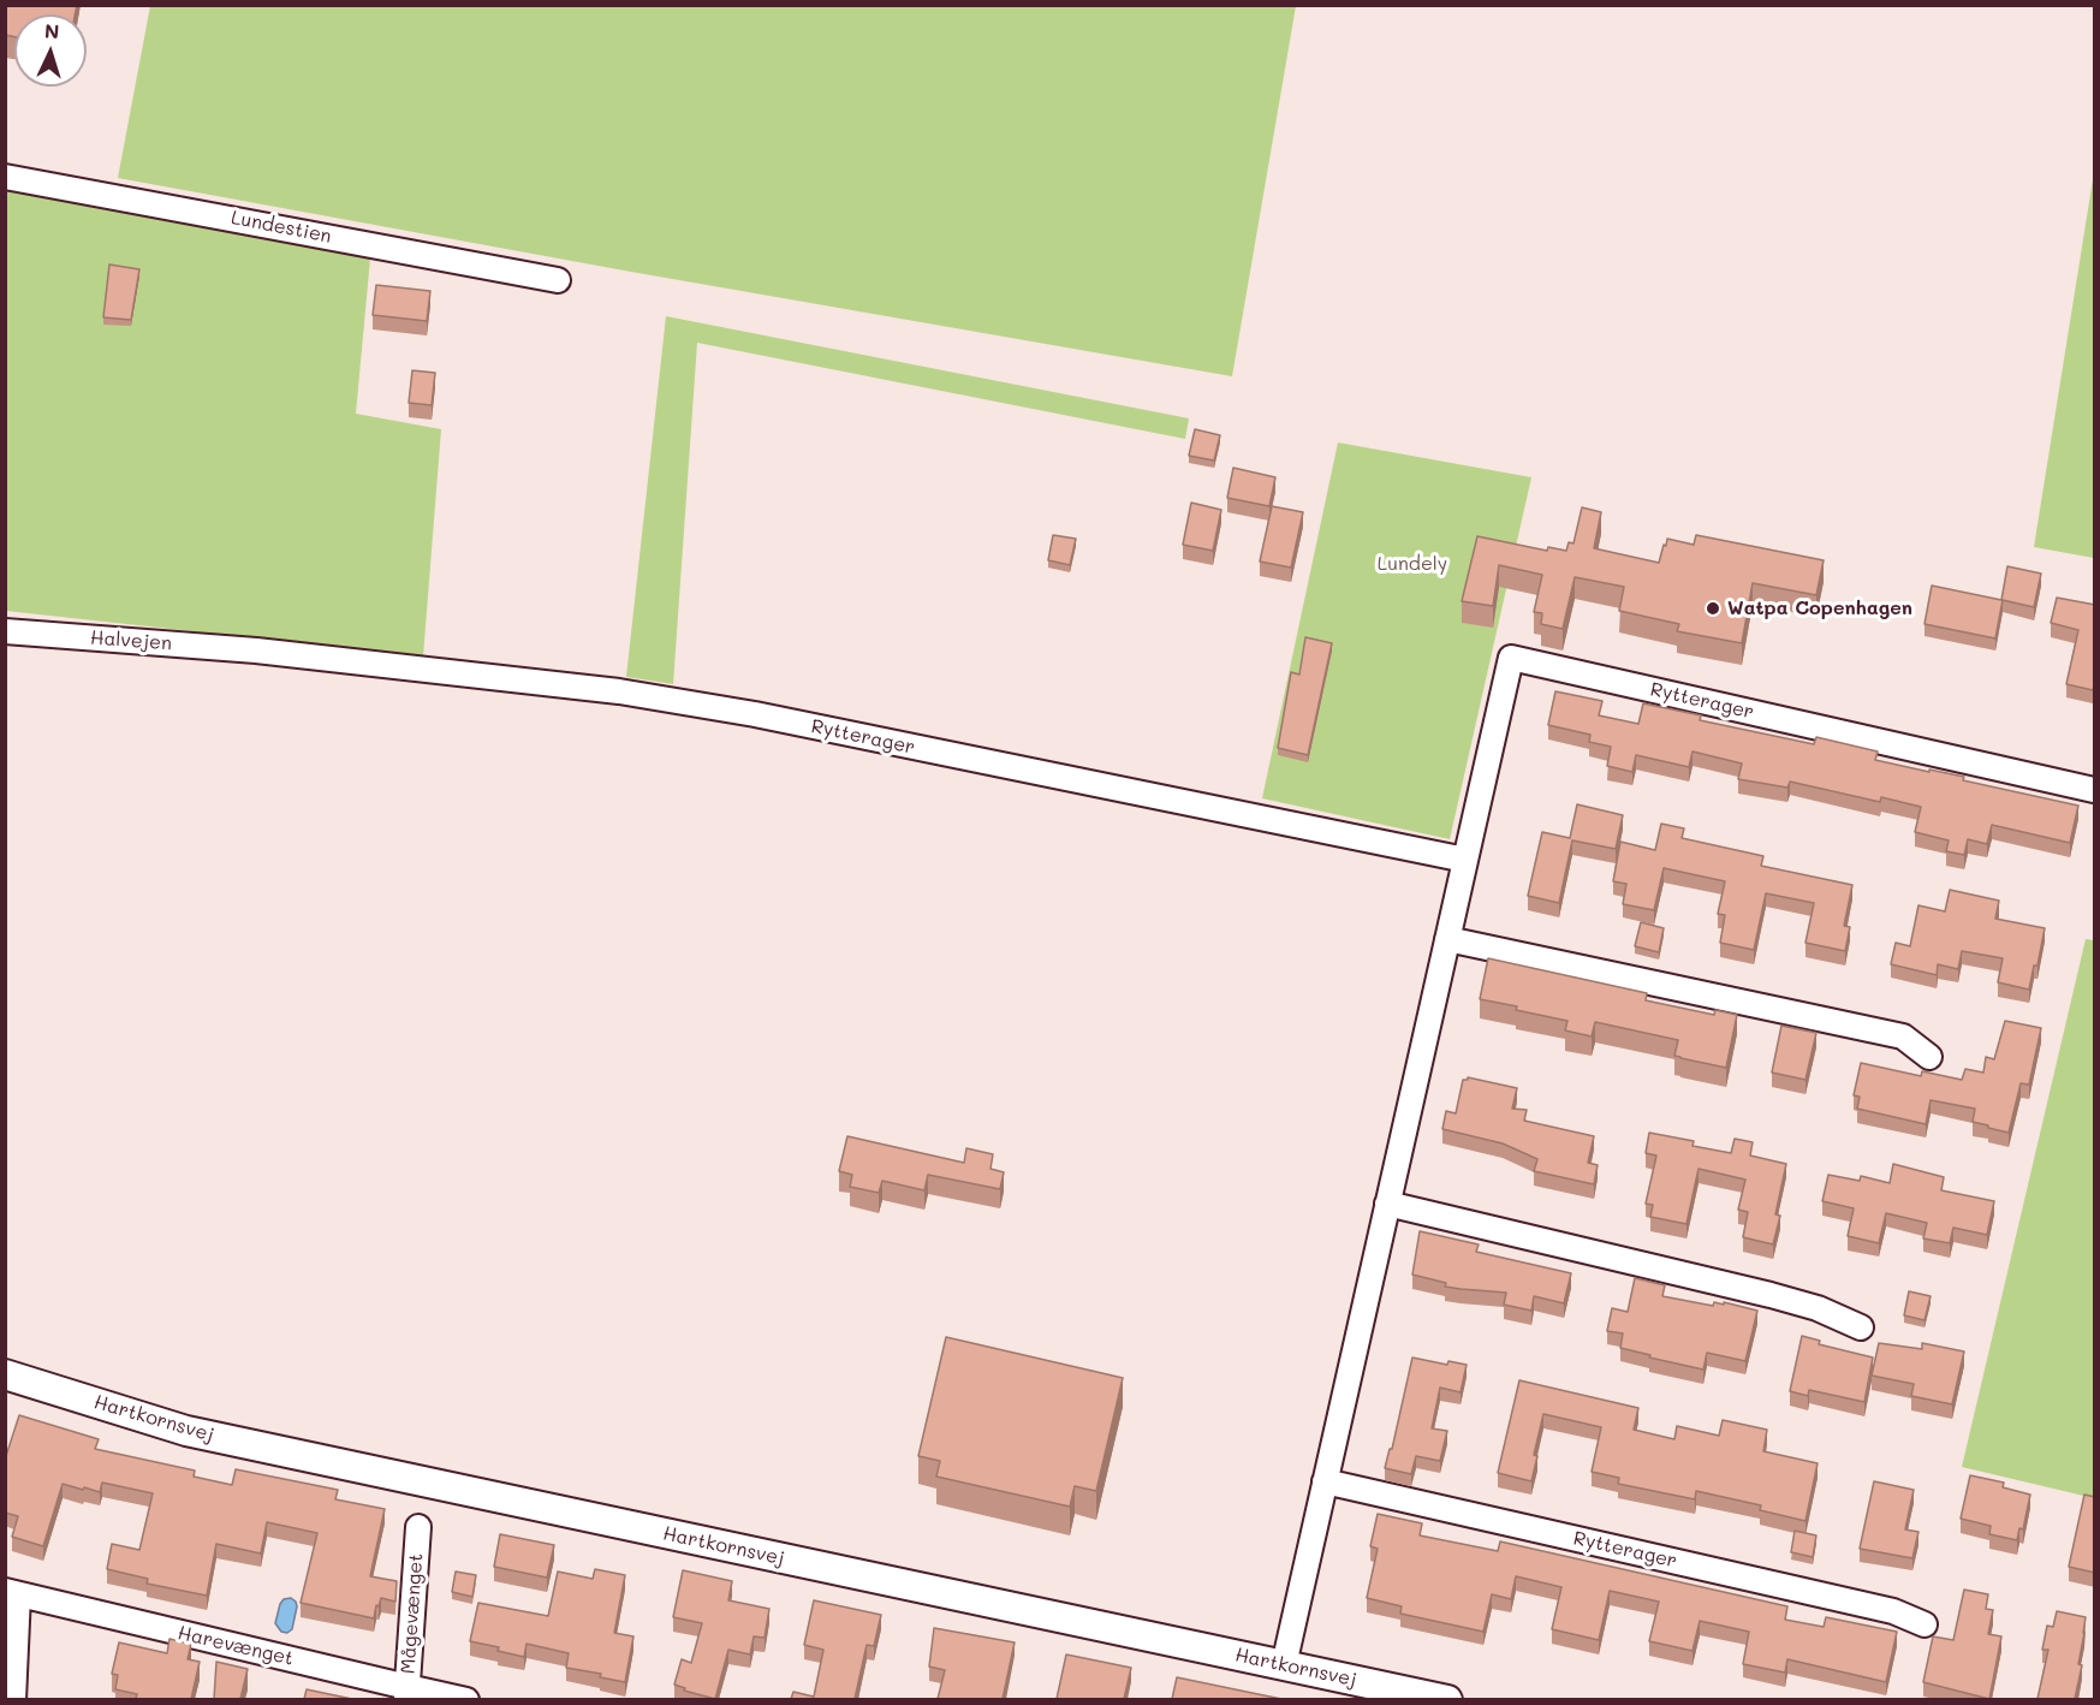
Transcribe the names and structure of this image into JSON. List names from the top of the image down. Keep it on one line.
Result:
{"streets":{"street":["Lundestien","Halvejen","Rytterager","Hartkornsvej","Mågevænget","Harevænget"]},"crossings":[["Halvejen","Rytterager"],["Rytterager","Hartkornsvej"],["Mågevænget","Harevænget"]],"parks":["Lundely"],"places":["Watpa Copenhagen"],"north":"top"}
